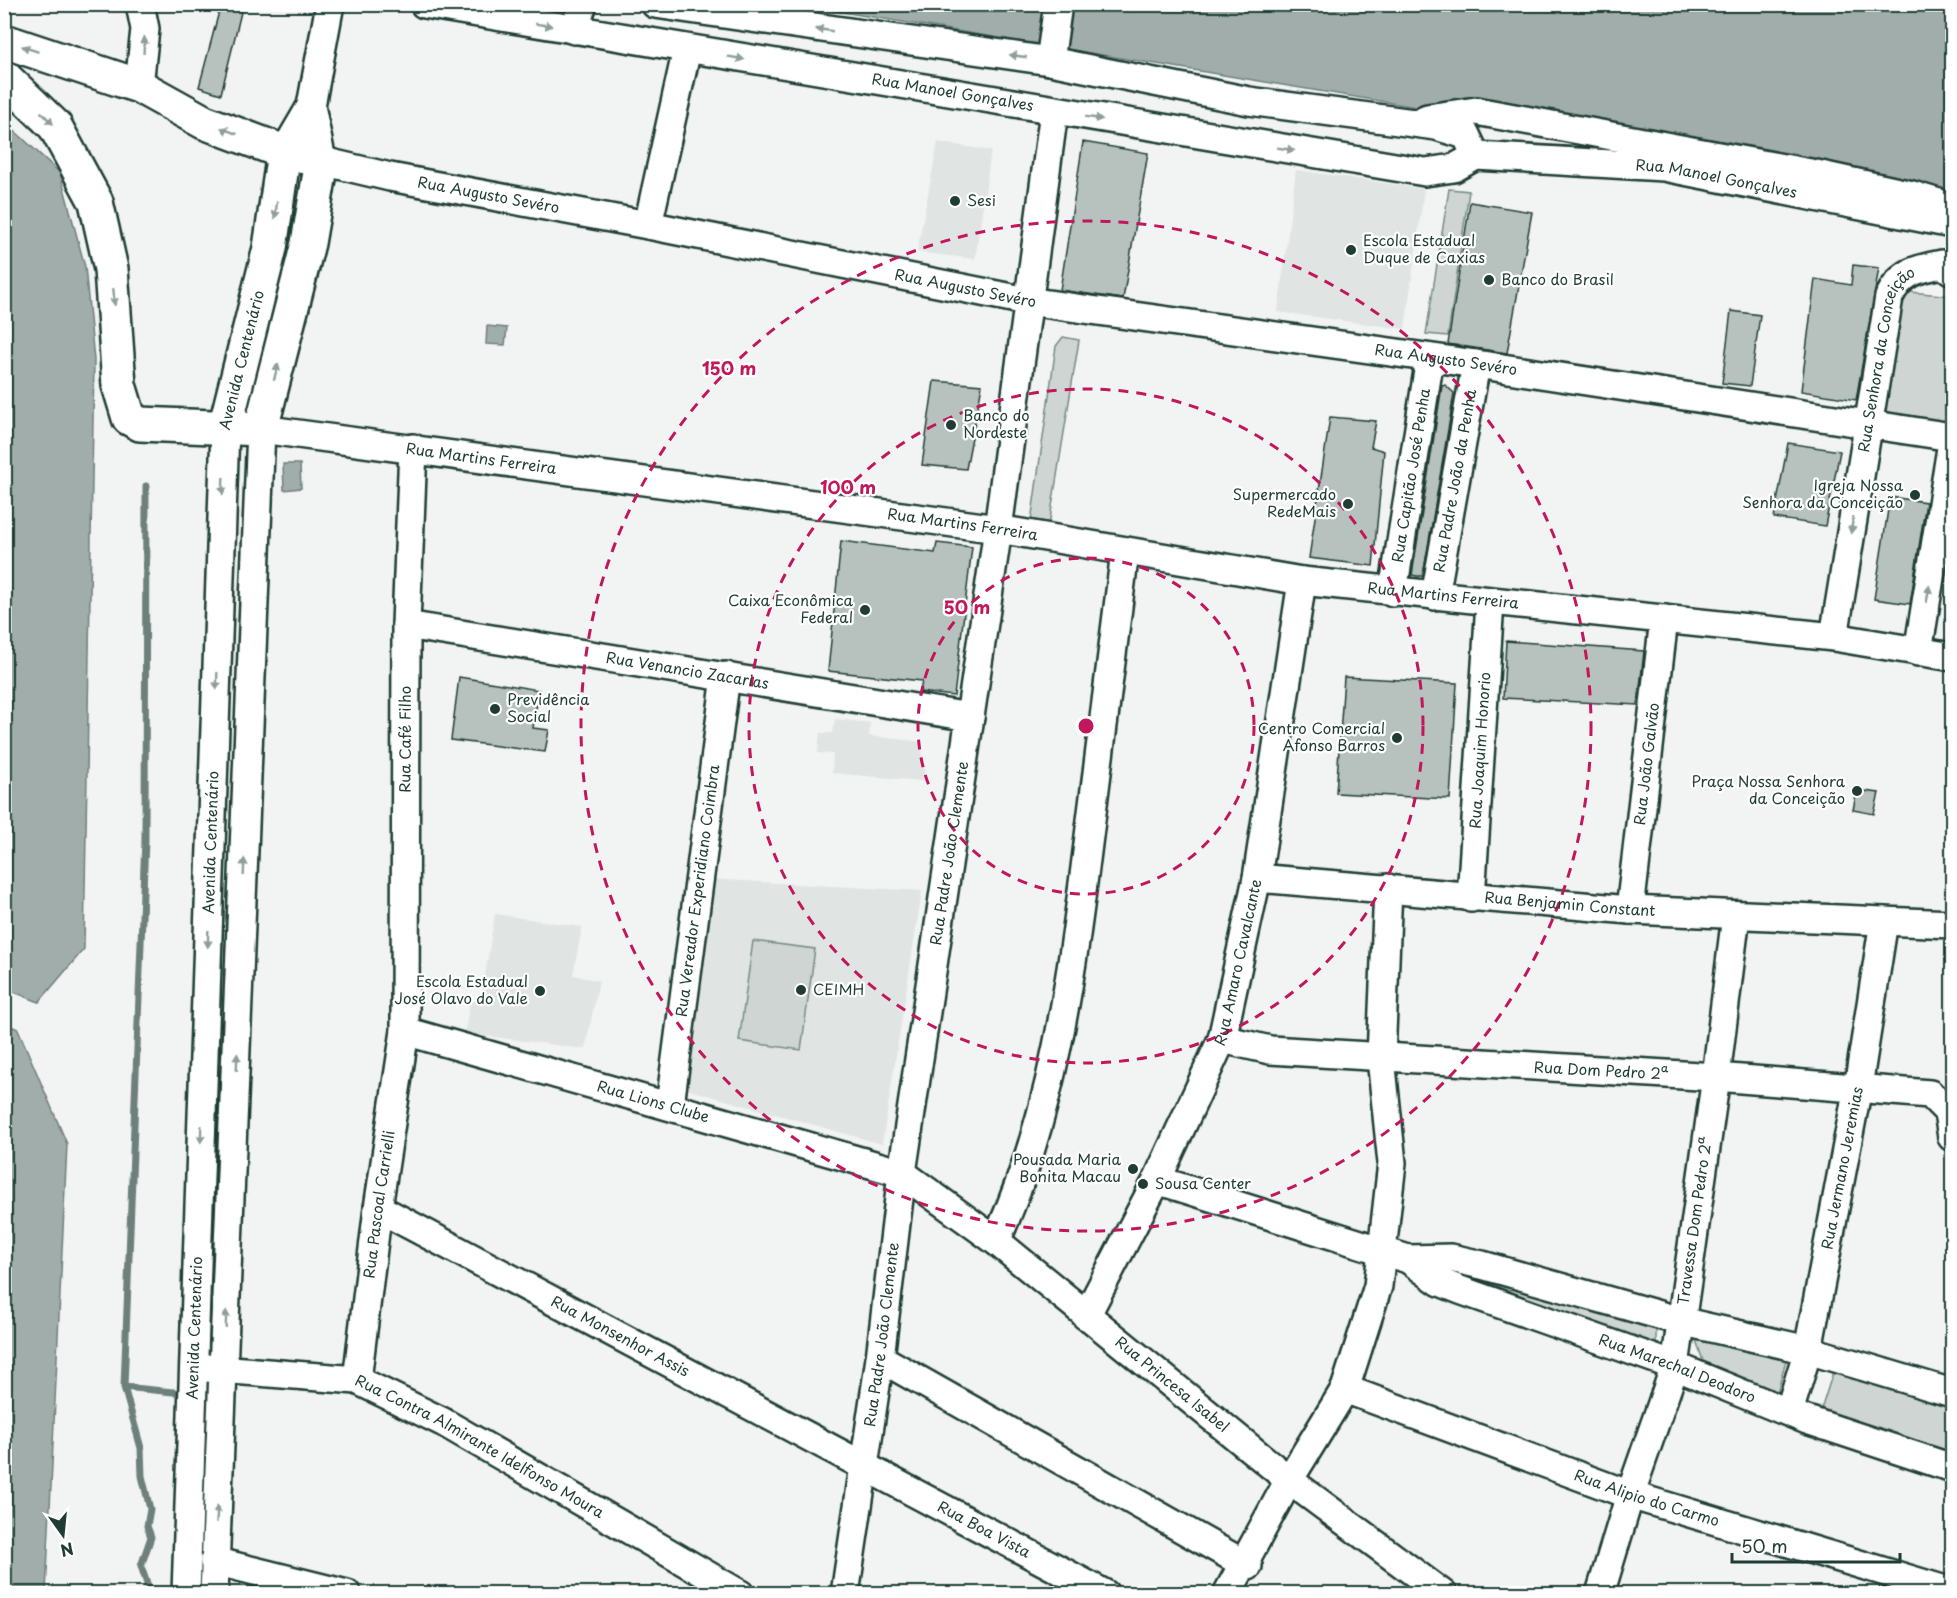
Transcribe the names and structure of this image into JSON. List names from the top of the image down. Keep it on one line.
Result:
{"streets":{"main road":["Rua Augusto Sevéro","Avenida Centenário","Rua Martins Ferreira"],"street":["Rua Manoel Gonçalves","Rua Senhora da Conceição","Rua Capitão José Penha","Rua Padre João da Penha","Rua Venancio Zacarias","Rua Café Filho","Rua Joaquim Honorio","Rua João Galvão","Rua Padre João Clemente","Rua Vereador Experidiano Coimbra","Rua Benjamin Constant","Rua Amaro Cavalcante","Rua Dom Pedro 2ª","Rua Lions Clube","Rua Jermano Jeremias","Rua Pascoal Carrielli","Travessa Dom Pedro 2ª","Rua Monsenhor Assis","Rua Marechal Deodoro","Rua Princesa Isabel","Rua Contra Almirante Idelfonso Moura","Rua Alipio do Carmo","Rua Boa Vista"]},"crossings":[["Rua Manoel Gonçalves","Rua Padre João Clemente"],["Rua Augusto Sevéro","Avenida Centenário"],["Rua Augusto Sevéro","Rua Senhora da Conceição"],["Rua Augusto Sevéro","Rua Capitão José Penha"],["Rua Augusto Sevéro","Rua Padre João da Penha"],["Rua Augusto Sevéro","Rua Padre João Clemente"],["Avenida Centenário","Rua Martins Ferreira"],["Avenida Centenário","Rua Contra Almirante Idelfonso Moura"],["Rua Senhora da Conceição","Rua Martins Ferreira"],["Rua Martins Ferreira","Rua Capitão José Penha"],["Rua Martins Ferreira","Rua Padre João da Penha"],["Rua Martins Ferreira","Rua Café Filho"],["Rua Martins Ferreira","Rua Joaquim Honorio"],["Rua Martins Ferreira","Rua João Galvão"],["Rua Martins Ferreira","Rua Padre João Clemente"],["Rua Martins Ferreira","Rua Amaro Cavalcante"],["Rua Venancio Zacarias","Rua Café Filho"],["Rua Venancio Zacarias","Rua Padre João Clemente"],["Rua Venancio Zacarias","Rua Vereador Experidiano Coimbra"],["Rua Café Filho","Rua Lions Clube"],["Rua Café Filho","Rua Pascoal Carrielli"],["Rua Joaquim Honorio","Rua Benjamin Constant"],["Rua João Galvão","Rua Benjamin Constant"],["Rua Padre João Clemente","Rua Lions Clube"],["Rua Padre João Clemente","Rua Monsenhor Assis"],["Rua Padre João Clemente","Rua Princesa Isabel"],["Rua Padre João Clemente","Rua Boa Vista"],["Rua Vereador Experidiano Coimbra","Rua Lions Clube"],["Rua Benjamin Constant","Rua Amaro Cavalcante"],["Rua Benjamin Constant","Rua Jermano Jeremias"],["Rua Benjamin Constant","Travessa Dom Pedro 2ª"],["Rua Amaro Cavalcante","Rua Dom Pedro 2ª"],["Rua Amaro Cavalcante","Rua Marechal Deodoro"],["Rua Amaro Cavalcante","Rua Princesa Isabel"],["Rua Dom Pedro 2ª","Rua Jermano Jeremias"],["Rua Dom Pedro 2ª","Travessa Dom Pedro 2ª"],["Rua Lions Clube","Rua Pascoal Carrielli"],["Rua Lions Clube","Rua Princesa Isabel"],["Rua Jermano Jeremias","Rua Marechal Deodoro"],["Rua Pascoal Carrielli","Rua Monsenhor Assis"],["Rua Pascoal Carrielli","Rua Contra Almirante Idelfonso Moura"],["Travessa Dom Pedro 2ª","Rua Marechal Deodoro"],["Travessa Dom Pedro 2ª","Rua Alipio do Carmo"],["Rua Monsenhor Assis","Rua Boa Vista"]],"places":["Sesi","Escola Estadual Duque de Caxias","Banco do Brasil","Banco do Nordeste","Igreja Nossa Senhora da Conceição","Supermercado RedeMais","Caixa Econômica Federal","Previdência Social","Centro Comercial Afonso Barros","Praça Nossa Senhora da Conceição","CEIMH","Escola Estadual José Olavo do Vale","Pousada Maria Bonita Macau","Sousa Center"],"scale_bar":"50 m","north":"bottom","rings":["150 m","100 m","50 m"]}
